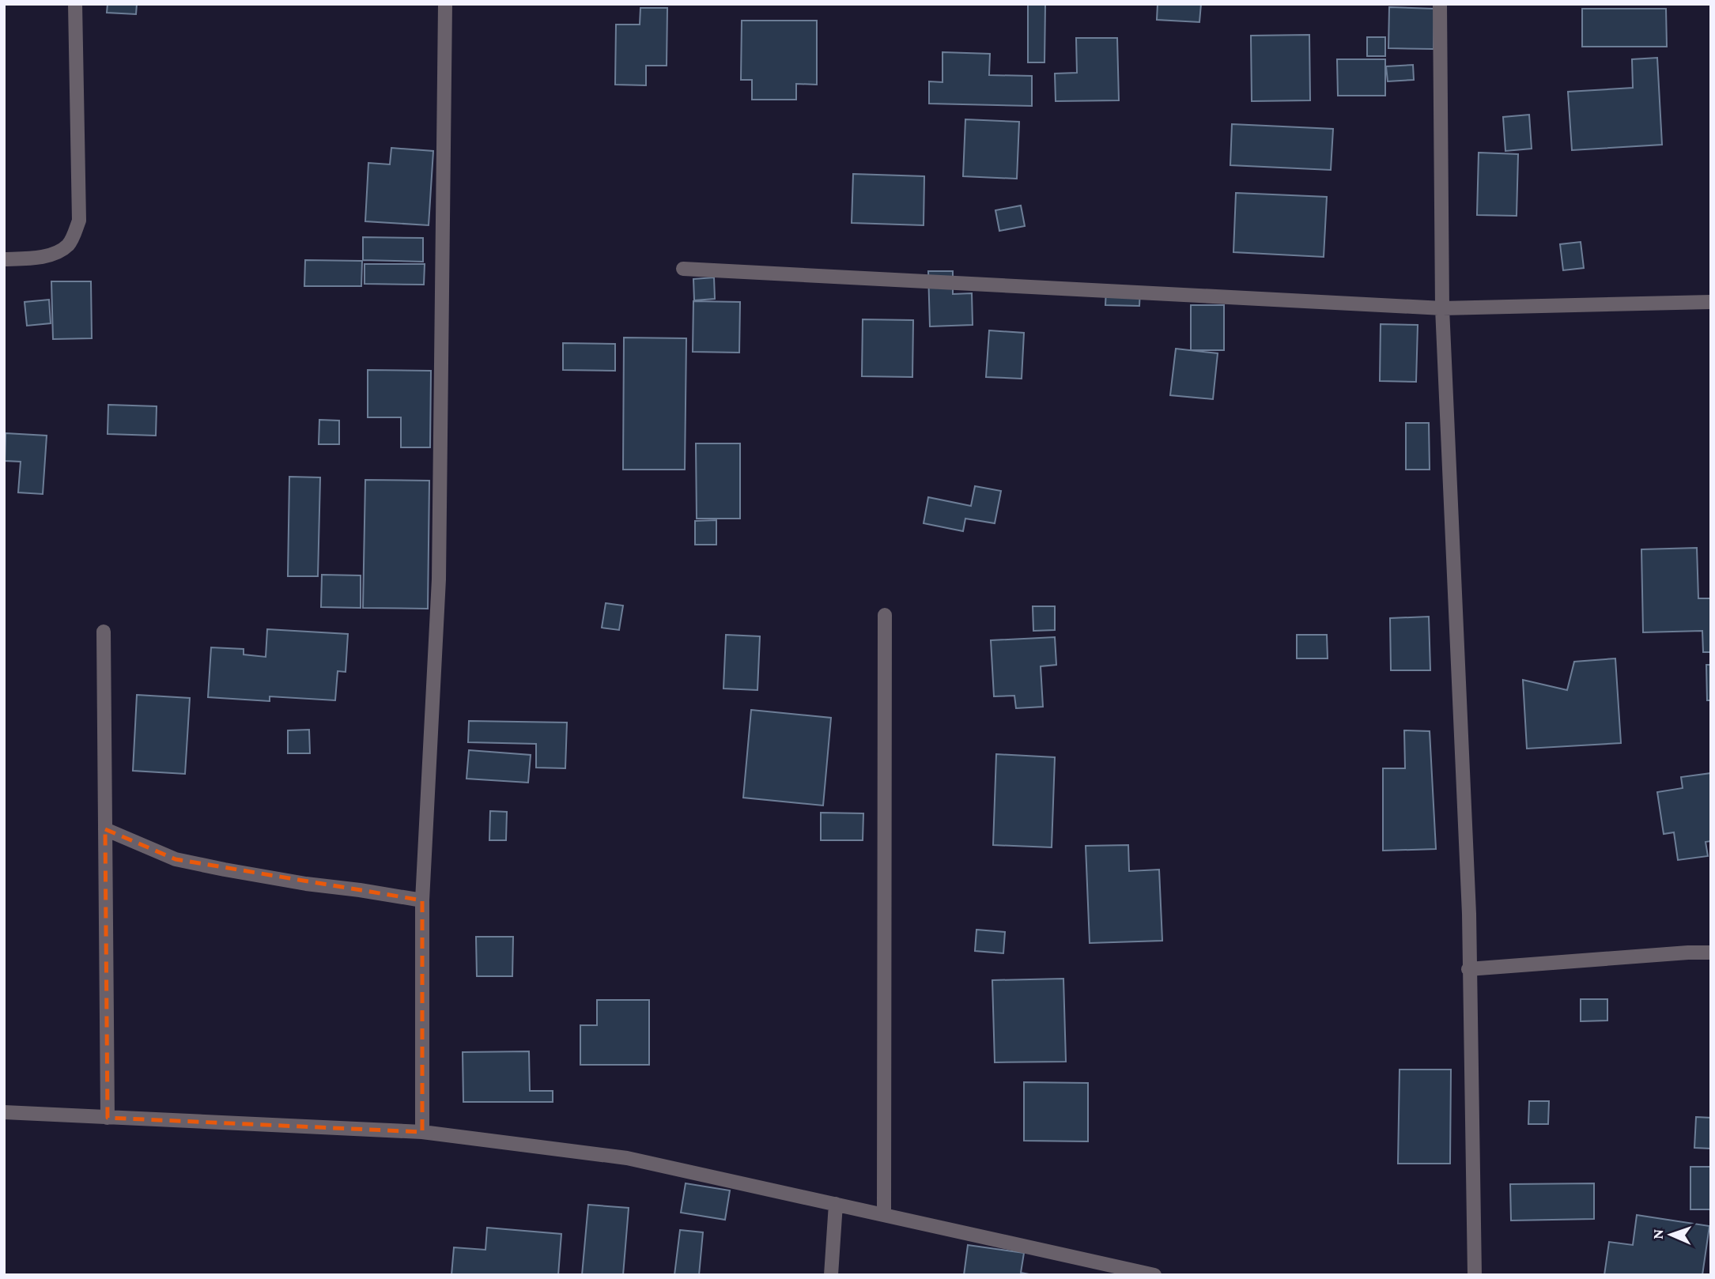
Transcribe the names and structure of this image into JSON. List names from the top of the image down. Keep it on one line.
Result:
{"north":"left"}
